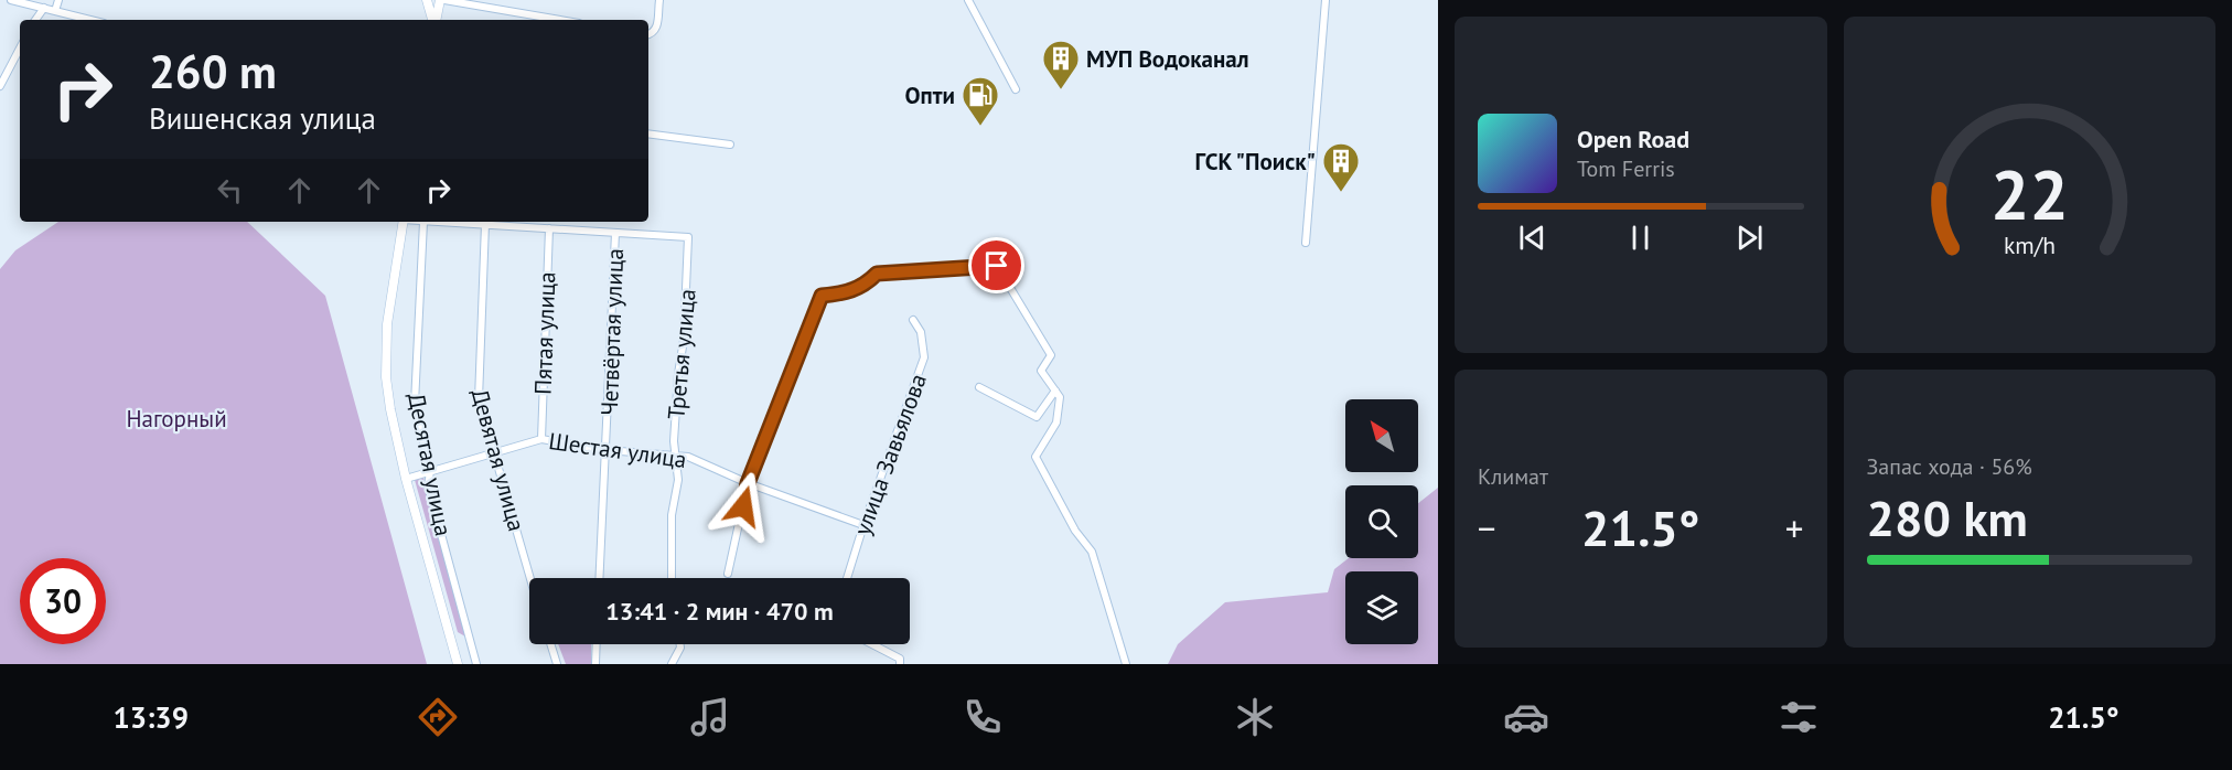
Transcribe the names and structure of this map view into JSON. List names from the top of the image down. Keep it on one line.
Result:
{"streets":{"street":["Четвёртая улица","Пятая улица","Третья улица","Шестая улица","улица Завьялова","Девятая улица","Десятая улица"]},"crossings":[["Четвёртая улица","Третья улица"],["Четвёртая улица","Шестая улица"],["Пятая улица","Шестая улица"],["Третья улица","Шестая улица"],["Шестая улица","улица Завьялова"],["Шестая улица","Девятая улица"],["Шестая улица","Десятая улица"]],"parks":["Нагорный"],"places":{"building":["МУП Водоканал","ГСК \"Поиск\""],"fuel station":["Опти"]},"north":"top left","page":{"turn":["260 m","Вишенская улица"],"song":["Open Road","Tom Ferris"],"tile":["Климат",["Запас хода · 56%","280 km"]],"heat":["−","21.5°","+"],"limit":"30","trip":"13:41 · 2 мин · 470 m","tabs":["13:39","21.5°"],"gauge":["22","km/h"]}}
